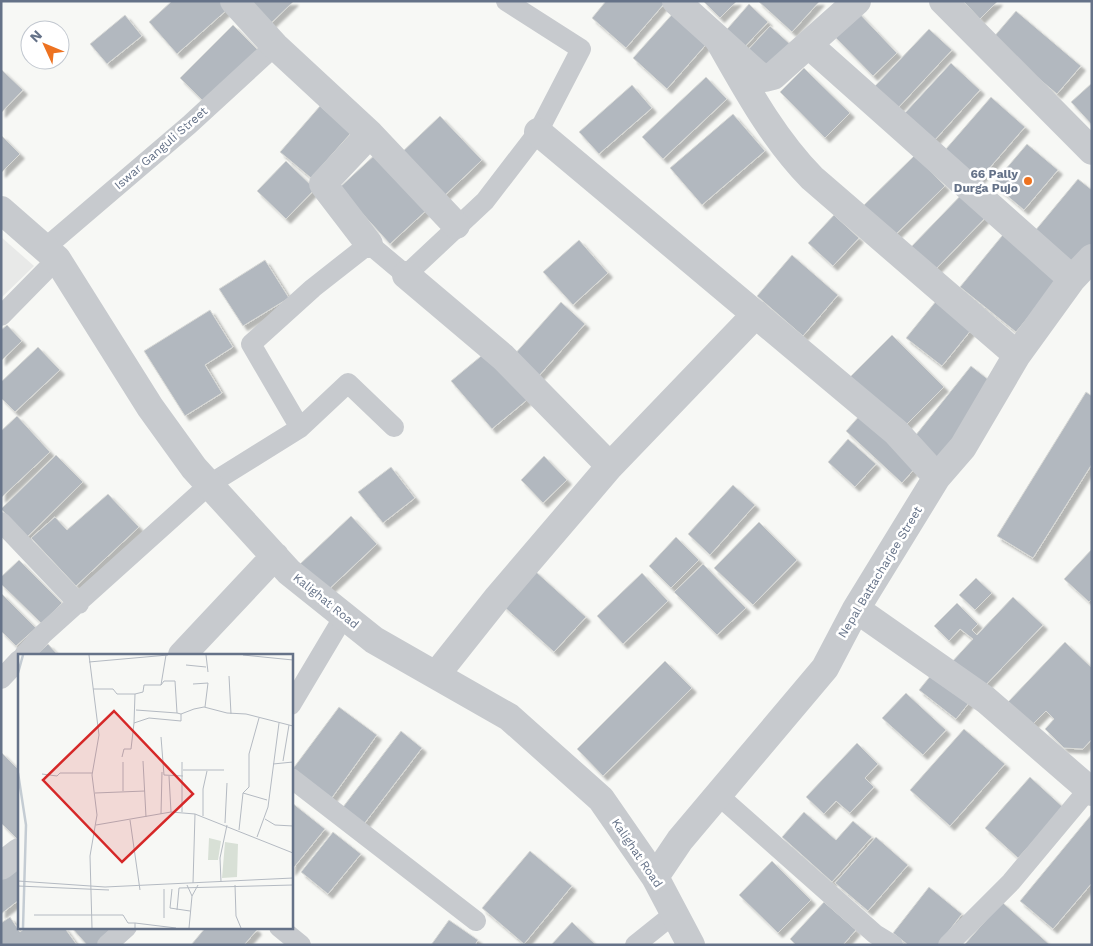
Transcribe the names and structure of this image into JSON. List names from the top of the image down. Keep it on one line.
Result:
{"streets":{"street":["Nepal Battacharjee Street","Kalighat Road"],"lane":["Iswar Ganguli Street"]},"crossings":[["Iswar Ganguli Street","Kalighat Road"],["Nepal Battacharjee Street","Kalighat Road"]],"places":["66 Pally Durga Pujo"],"north":"top left"}
